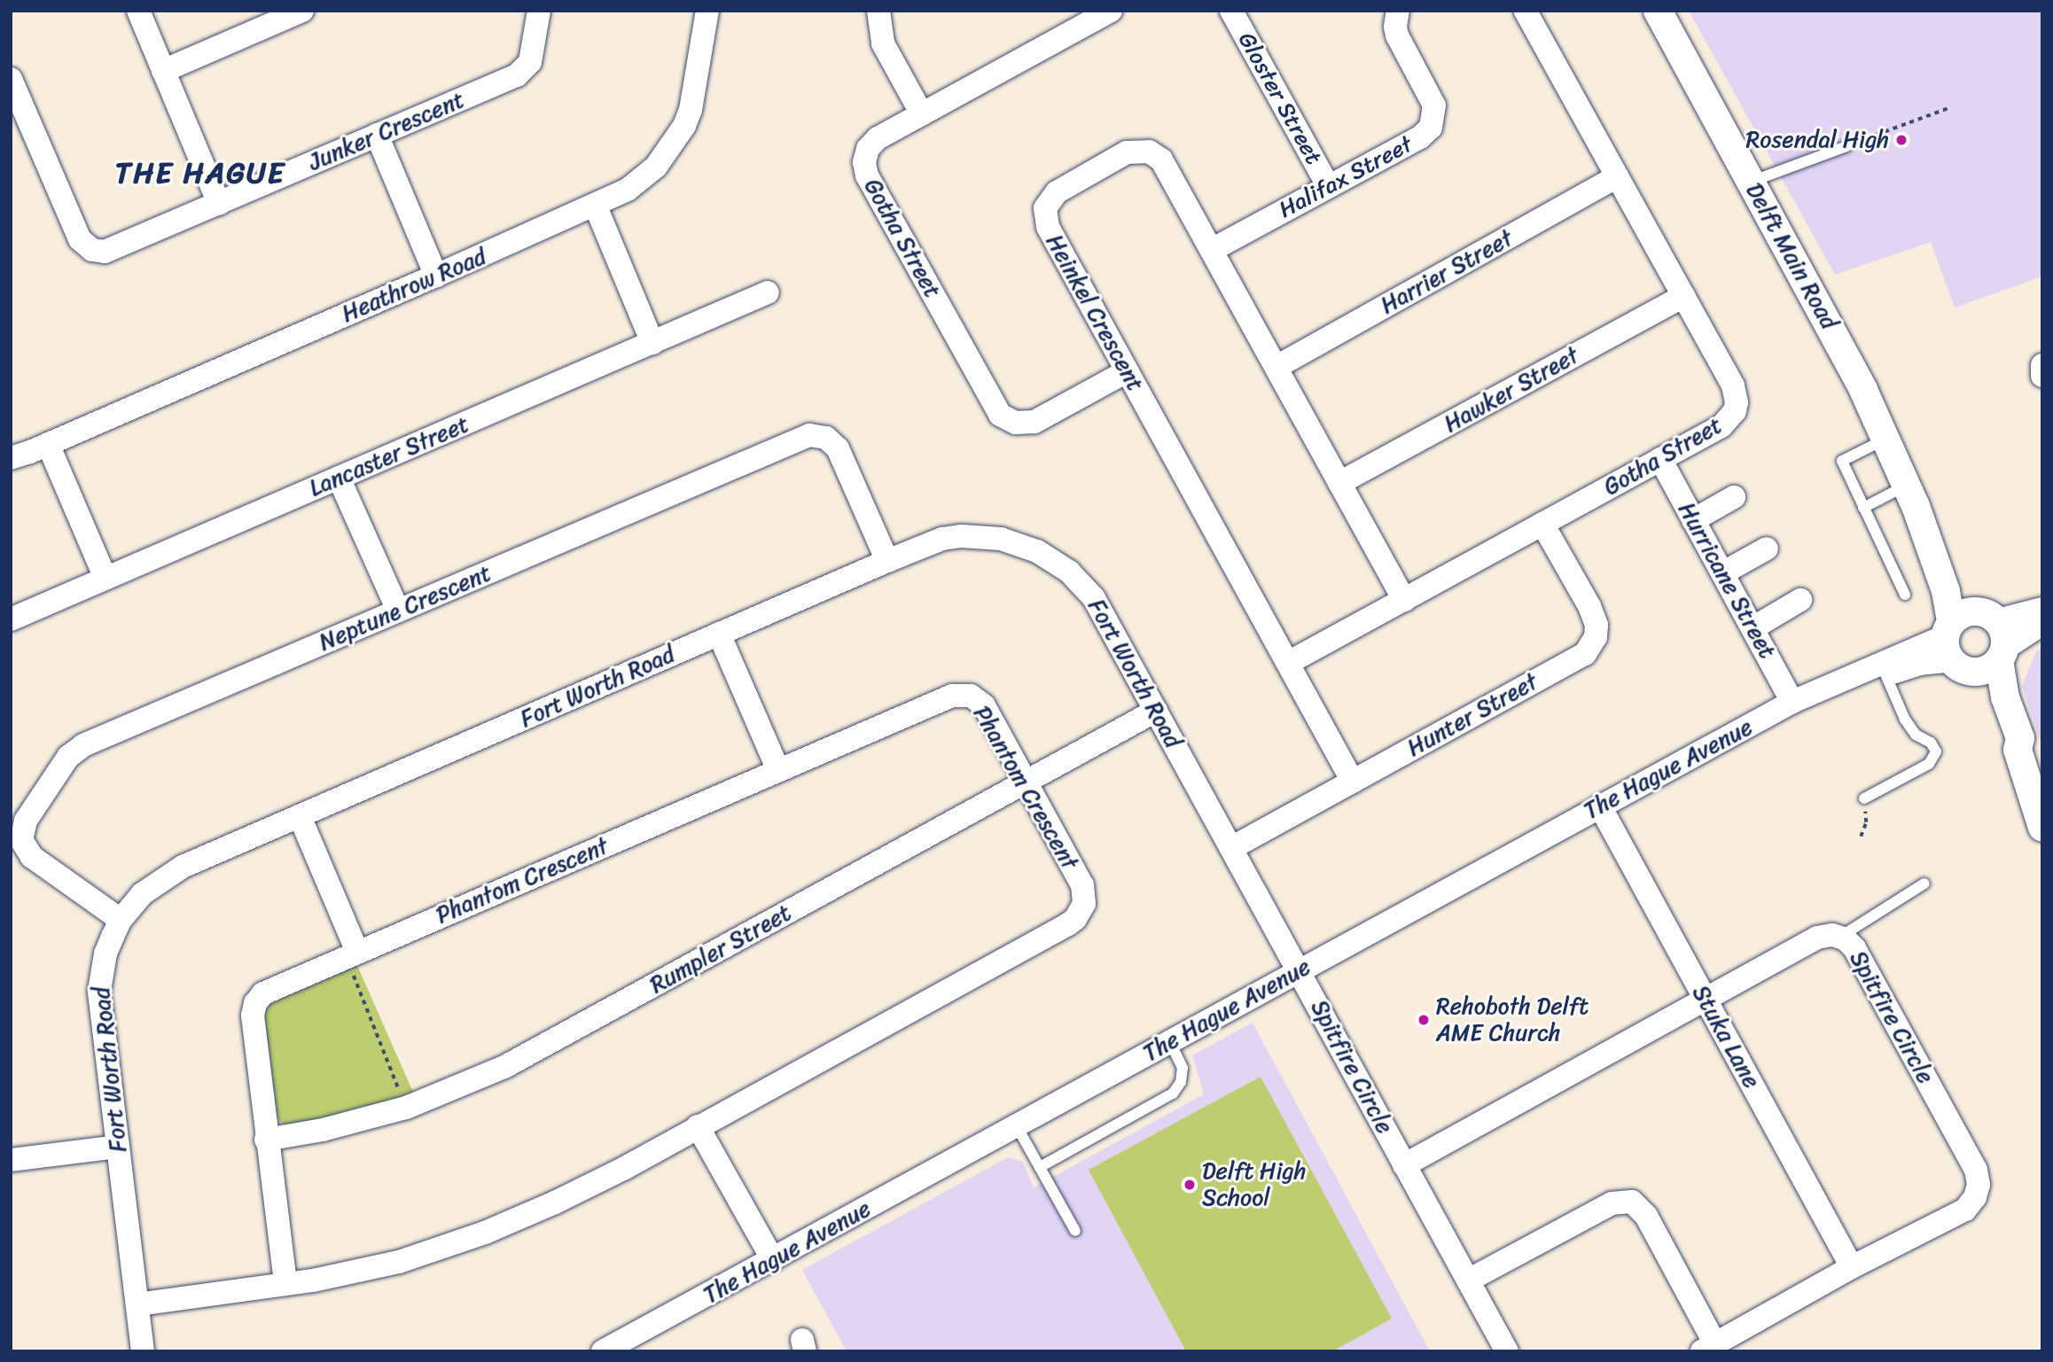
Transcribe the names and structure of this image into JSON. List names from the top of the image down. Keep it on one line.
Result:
{"streets":{"street":["Gloster Street","Junker Crescent","Halifax Street","Gotha Street","Delft Main Road","Harrier Street","Heathrow Road","Heinkel Crescent","Hawker Street","Lancaster Street","Hurricane Street","Neptune Crescent","Fort Worth Road","Hunter Street","The Hague Avenue","Phantom Crescent","Rumpler Street","Spitfire Circle","Stuka Lane"]},"crossings":[["Gloster Street","Halifax Street"],["Halifax Street","Heinkel Crescent"],["Gotha Street","Harrier Street"],["Gotha Street","Heinkel Crescent"],["Gotha Street","Hawker Street"],["Gotha Street","Hurricane Street"],["Gotha Street","Hunter Street"],["Delft Main Road","The Hague Avenue"],["Harrier Street","Heinkel Crescent"],["Heinkel Crescent","Hawker Street"],["Heinkel Crescent","Hunter Street"],["Hurricane Street","The Hague Avenue"],["Neptune Crescent","Fort Worth Road"],["Fort Worth Road","Hunter Street"],["Fort Worth Road","The Hague Avenue"],["Fort Worth Road","Phantom Crescent"],["Fort Worth Road","Rumpler Street"],["Fort Worth Road","Spitfire Circle"],["The Hague Avenue","Spitfire Circle"],["The Hague Avenue","Stuka Lane"],["Phantom Crescent","Rumpler Street"],["Spitfire Circle","Stuka Lane"]],"districts":["THE HAGUE"],"places":["Rosendal High","Rehoboth Delft AME Church","Delft High School"]}
